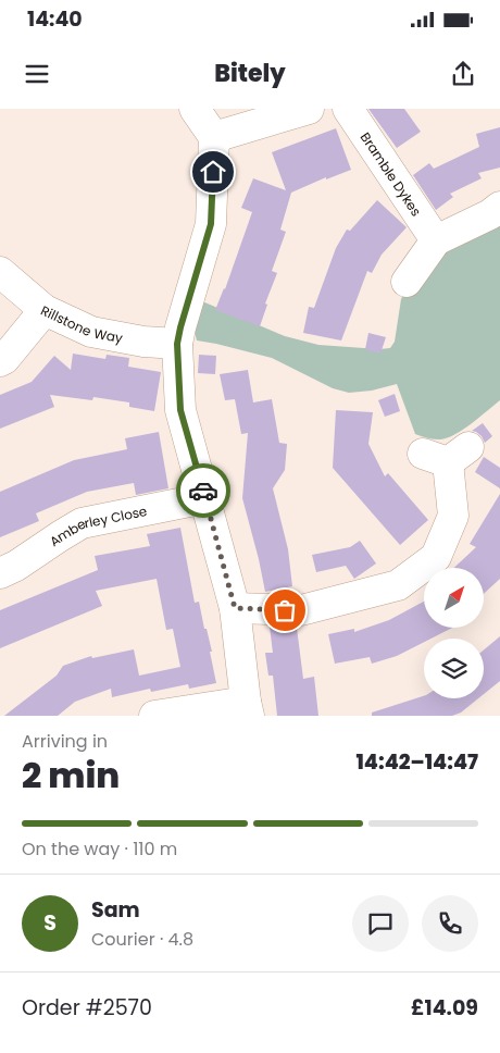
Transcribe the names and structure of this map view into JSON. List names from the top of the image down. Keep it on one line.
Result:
{"streets":{"street":["Bramble Dykes","Rillstone Way","Amberley Close"]},"north":"top right","page":{"status":"14:40","header":"Bitely","heading":["2 min","Arriving in","14:42–14:47"],"panel":["Sam","Courier · 4.8","Order #2570","£14.09"],"bar":"On the way · 110 m","round":"S"}}
